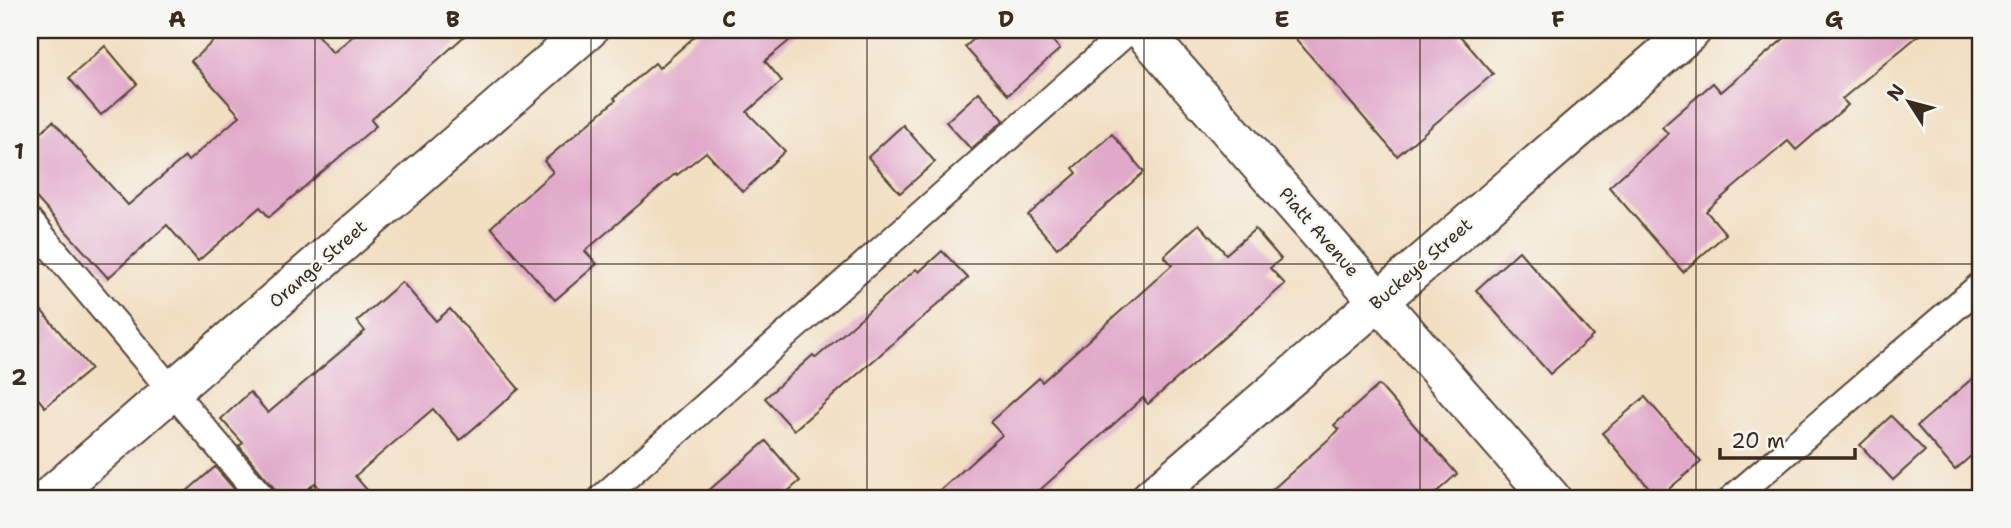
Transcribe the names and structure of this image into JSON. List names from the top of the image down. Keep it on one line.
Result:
{"streets":{"street":["Piatt Avenue","Orange Street","Buckeye Street"]},"crossings":[["Piatt Avenue","Buckeye Street"]],"scale_bar":"20 m","north":"top left","grid":{"columns":["A","B","C","D","E","F","G"],"rows":["1","2"]}}
